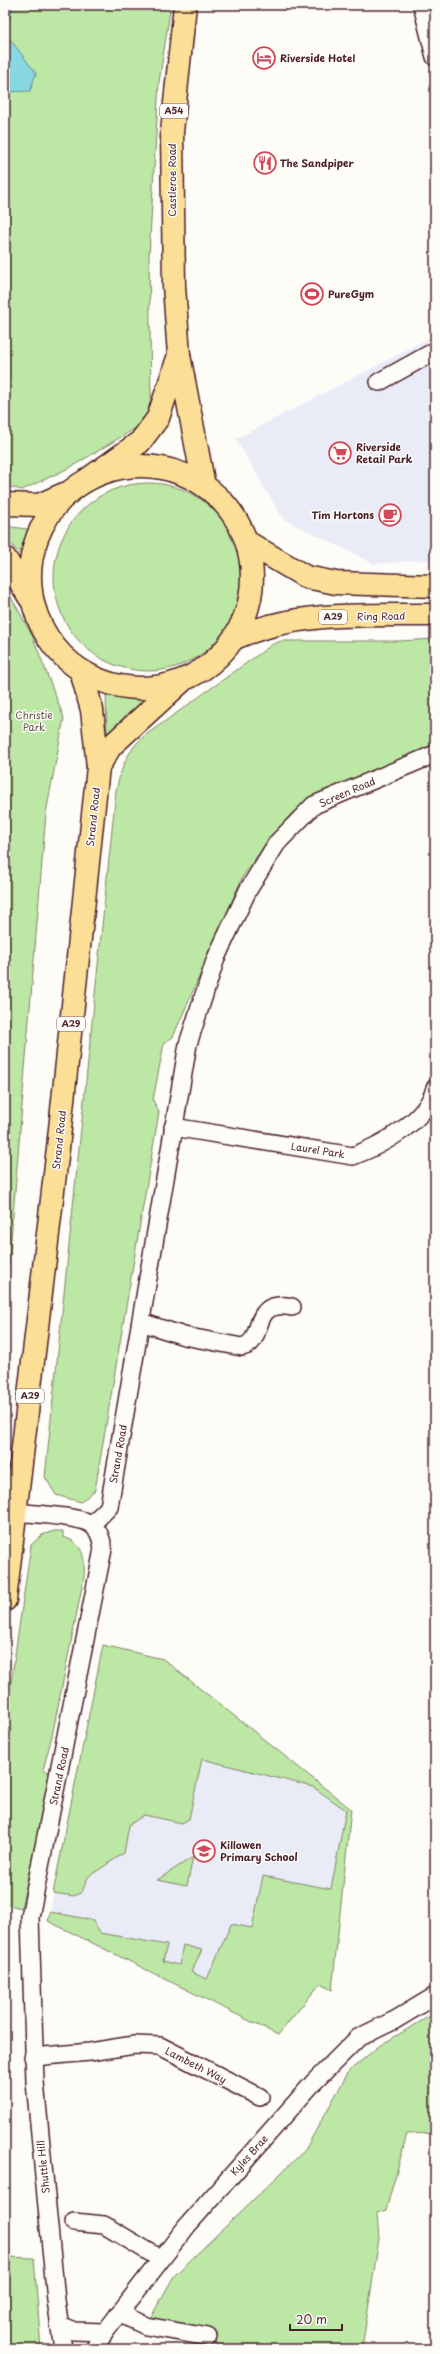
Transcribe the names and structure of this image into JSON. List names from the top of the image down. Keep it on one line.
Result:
{"streets":{"main road":["A54","Castleroe Road","Ring Road","A29","Strand Road"],"street":["Screen Road","Laurel Park","Lambeth Way","Kyles Brae","Shuttle Hill"]},"crossings":[["Castleroe Road","A29"],["Ring Road","A29"],["A29","Strand Road"],["Screen Road","Strand Road"],["Strand Road","Laurel Park"],["Strand Road","Shuttle Hill"],["Lambeth Way","Shuttle Hill"]],"parks":["Christie Park"],"places":{"hotel":["Riverside Hotel"],"restaurant":["The Sandpiper"],"sports":["PureGym"],"supermarket":["Riverside Retail Park"],"cafe":["Tim Hortons"],"school or university":["Killowen Primary School"]},"scale_bar":"20 m"}
